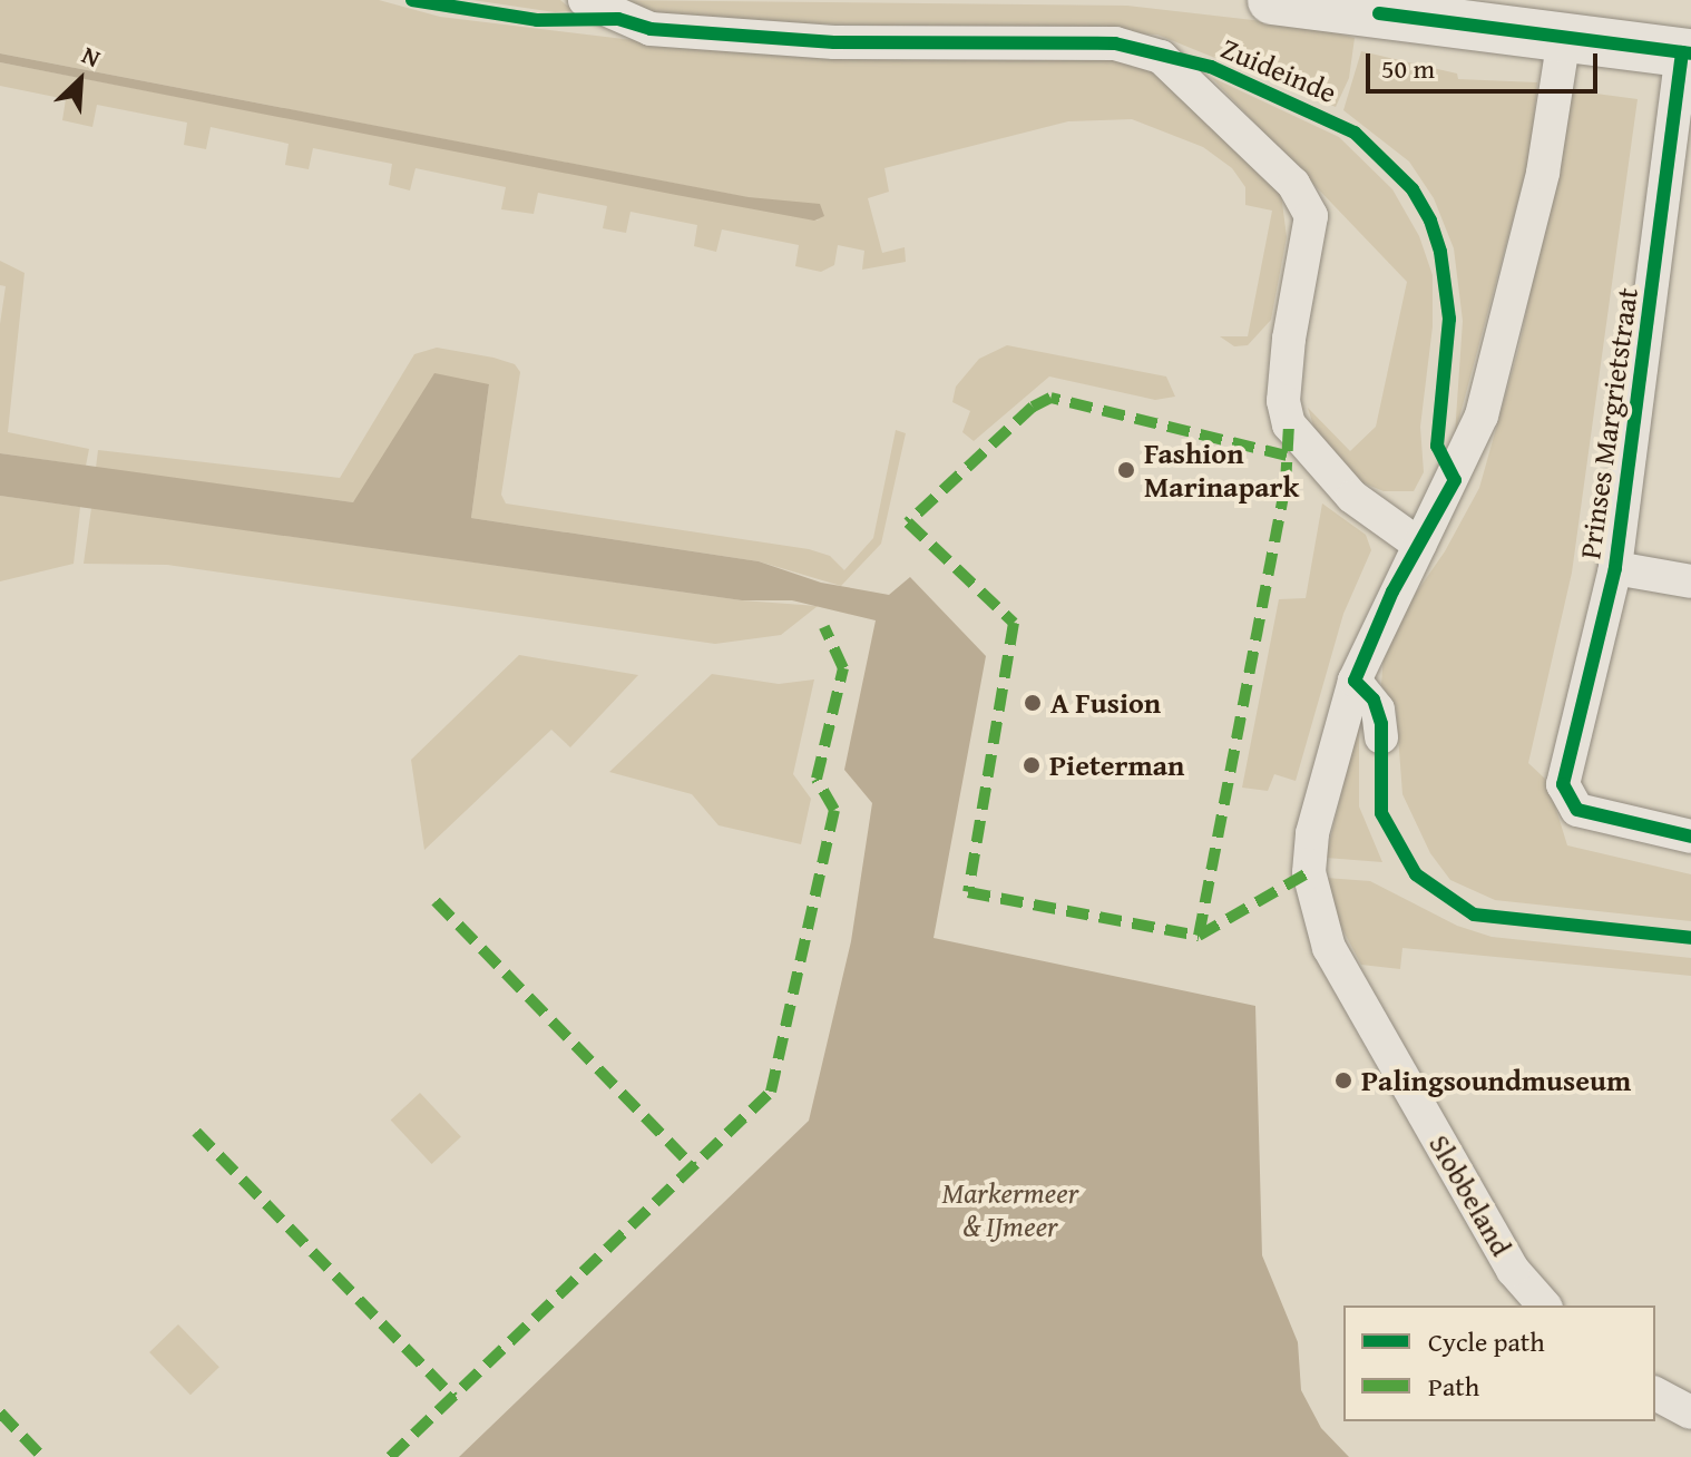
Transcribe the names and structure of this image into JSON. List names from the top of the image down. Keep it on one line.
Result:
{"streets":{"street":["Prinses Margrietstraat","Slobbeland"],"cycle path":["Zuideinde"]},"parks":["Markermeer & IJmeer"],"places":["Fashion Marinapark","A Fusion","Pieterman","Palingsoundmuseum"],"legend":["Cycle path","Path"],"scale_bar":"50 m","north":"top right"}
